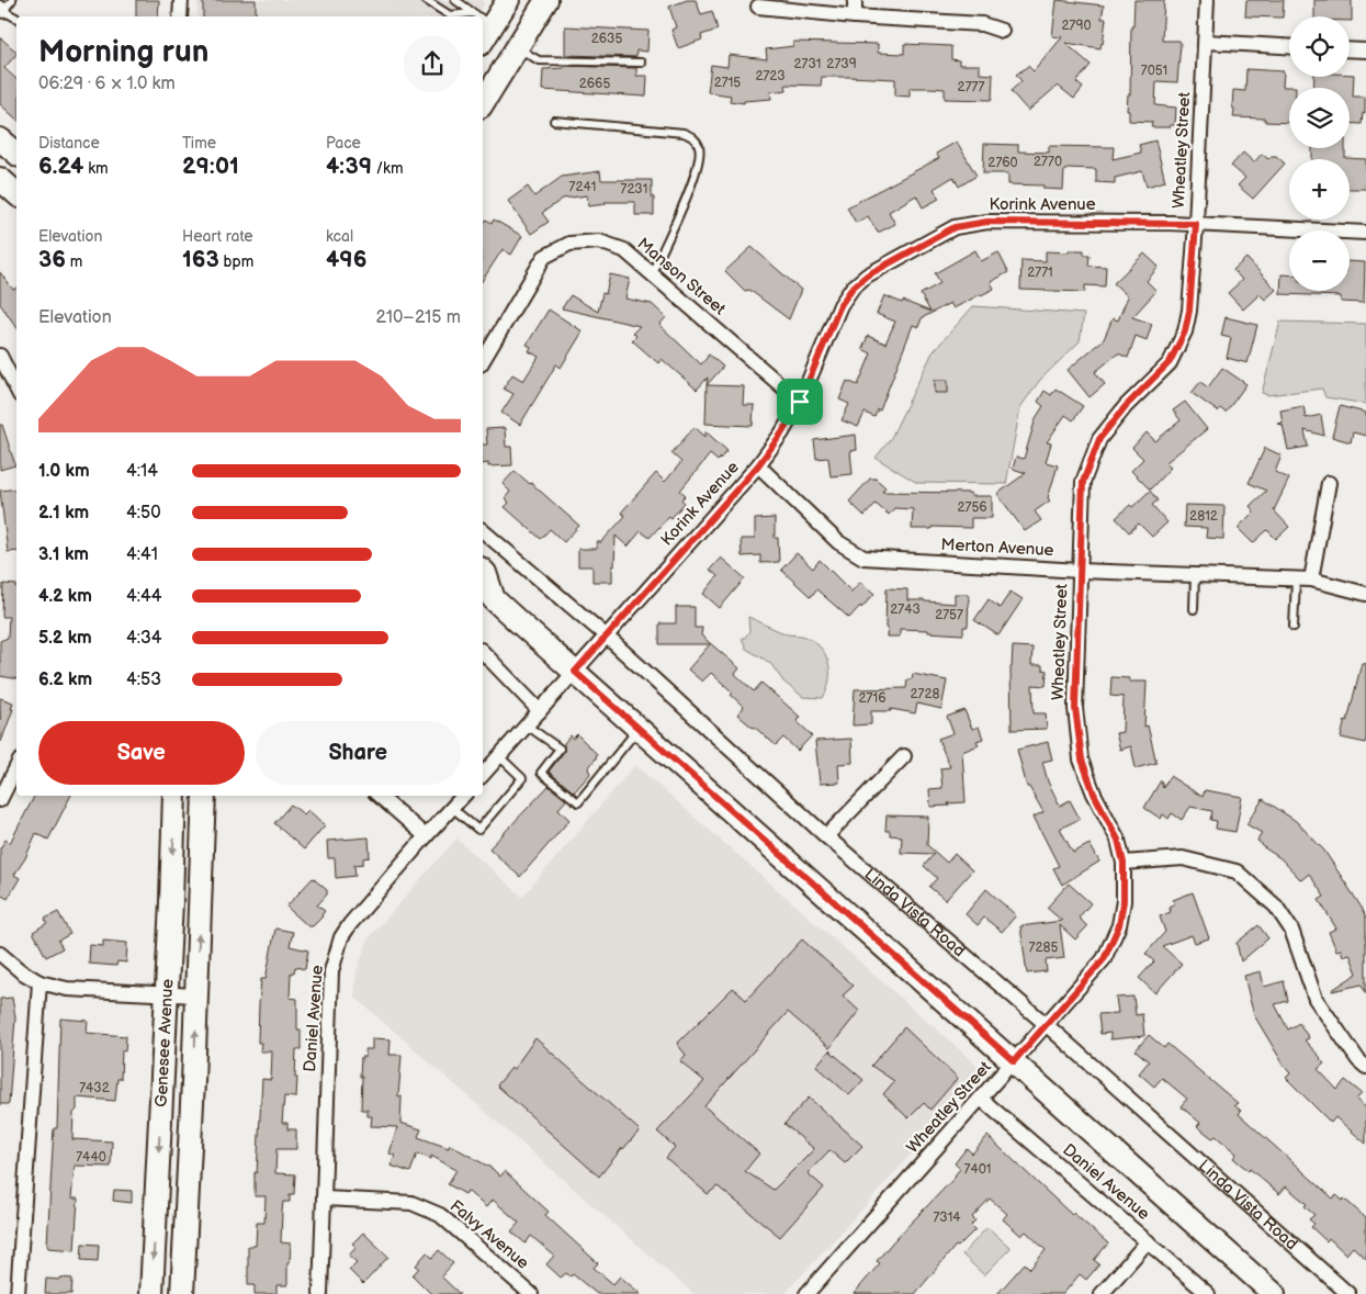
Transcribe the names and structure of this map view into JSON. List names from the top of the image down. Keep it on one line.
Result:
{"streets":{"main road":["Genesee Avenue"],"street":["Wheatley Street","Korink Avenue","Manson Street","Merton Avenue","Linda Vista Road","Daniel Avenue","Falvy Avenue"]},"crossings":[["Wheatley Street","Korink Avenue"],["Wheatley Street","Merton Avenue"],["Wheatley Street","Linda Vista Road"],["Wheatley Street","Daniel Avenue"],["Korink Avenue","Manson Street"],["Korink Avenue","Merton Avenue"],["Korink Avenue","Linda Vista Road"],["Daniel Avenue","Falvy Avenue"]],"house_numbers":["2790","2635","2731","2739","7051","2723","2715","2665","2777","2770","2760","7241","7231","2771","2756","2812","2743","2757","2728","2716","7285","7432","7440","7401","7314"],"page":{"map_buttons":["+","−"],"heading":["Morning run","06:29 · 6 × 1.0 km"],"stats":[["Distance","6.24 km"],["Time","29:01"],["Pace","4:39 /km"],["Elevation","36 m"],["Heart rate","163 bpm"],["kcal","496"]],"chart":["Elevation","210–215 m"],"list":[{"name":"1.0 km","note":"4:14"},{"name":"2.1 km","note":"4:50"},{"name":"3.1 km","note":"4:41"},{"name":"4.2 km","note":"4:44"},{"name":"5.2 km","note":"4:34"},{"name":"6.2 km","note":"4:53"}],"buttons":["Save","Share"]}}
